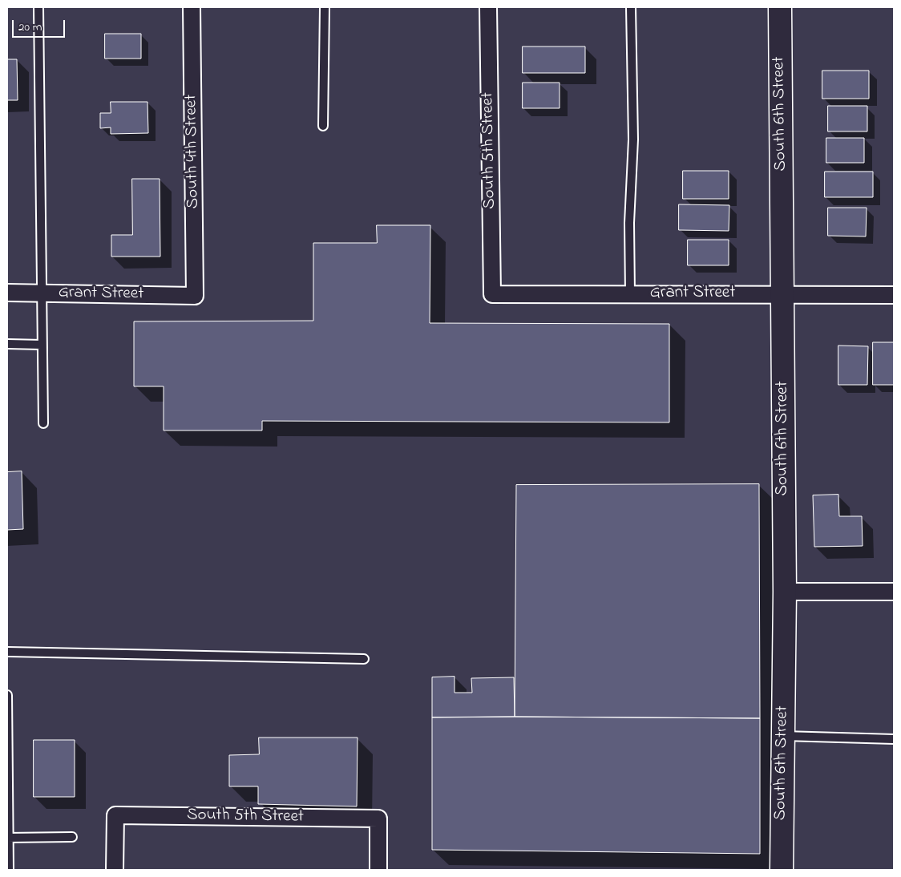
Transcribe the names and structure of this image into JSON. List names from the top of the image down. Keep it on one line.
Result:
{"streets":{"street":["South 6th Street","South 5th Street","South 4th Street","Grant Street"]},"crossings":[["South 6th Street","Grant Street"],["South 5th Street","Grant Street"],["South 4th Street","Grant Street"]],"scale_bar":"20 m"}
